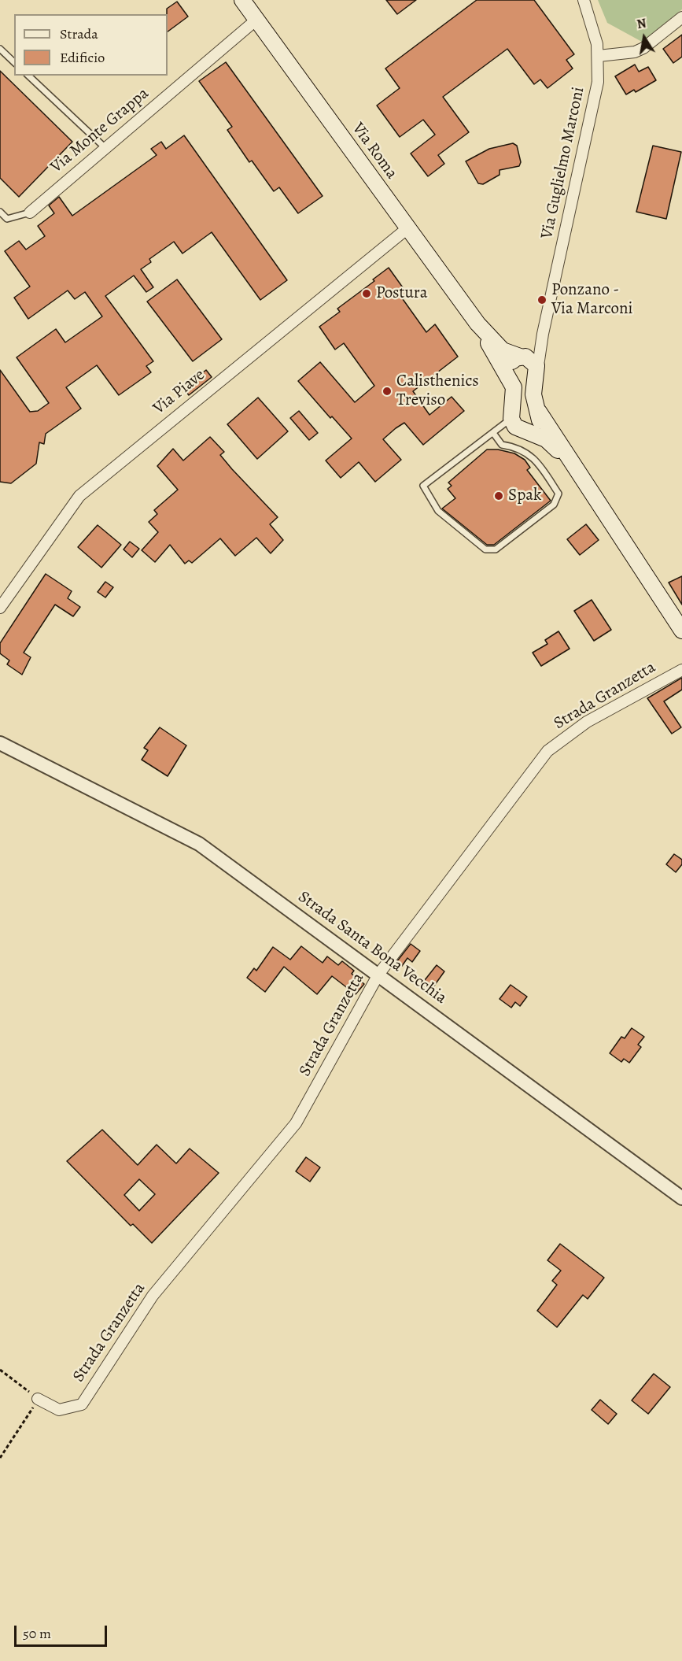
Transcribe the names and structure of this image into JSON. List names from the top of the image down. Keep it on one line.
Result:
{"streets":{"main road":["Via Roma"],"street":["Via Monte Grappa","Via Guglielmo Marconi","Via Piave","Strada Granzetta","Strada Santa Bona Vecchia"]},"crossings":[["Via Monte Grappa","Via Roma"],["Via Roma","Via Guglielmo Marconi"],["Via Roma","Via Piave"],["Strada Granzetta","Strada Santa Bona Vecchia"]],"places":["Postura","Ponzano - Via Marconi","Calisthenics Treviso","Spak"],"legend":["Strada","Edificio"],"scale_bar":"50 m","north":"top"}
